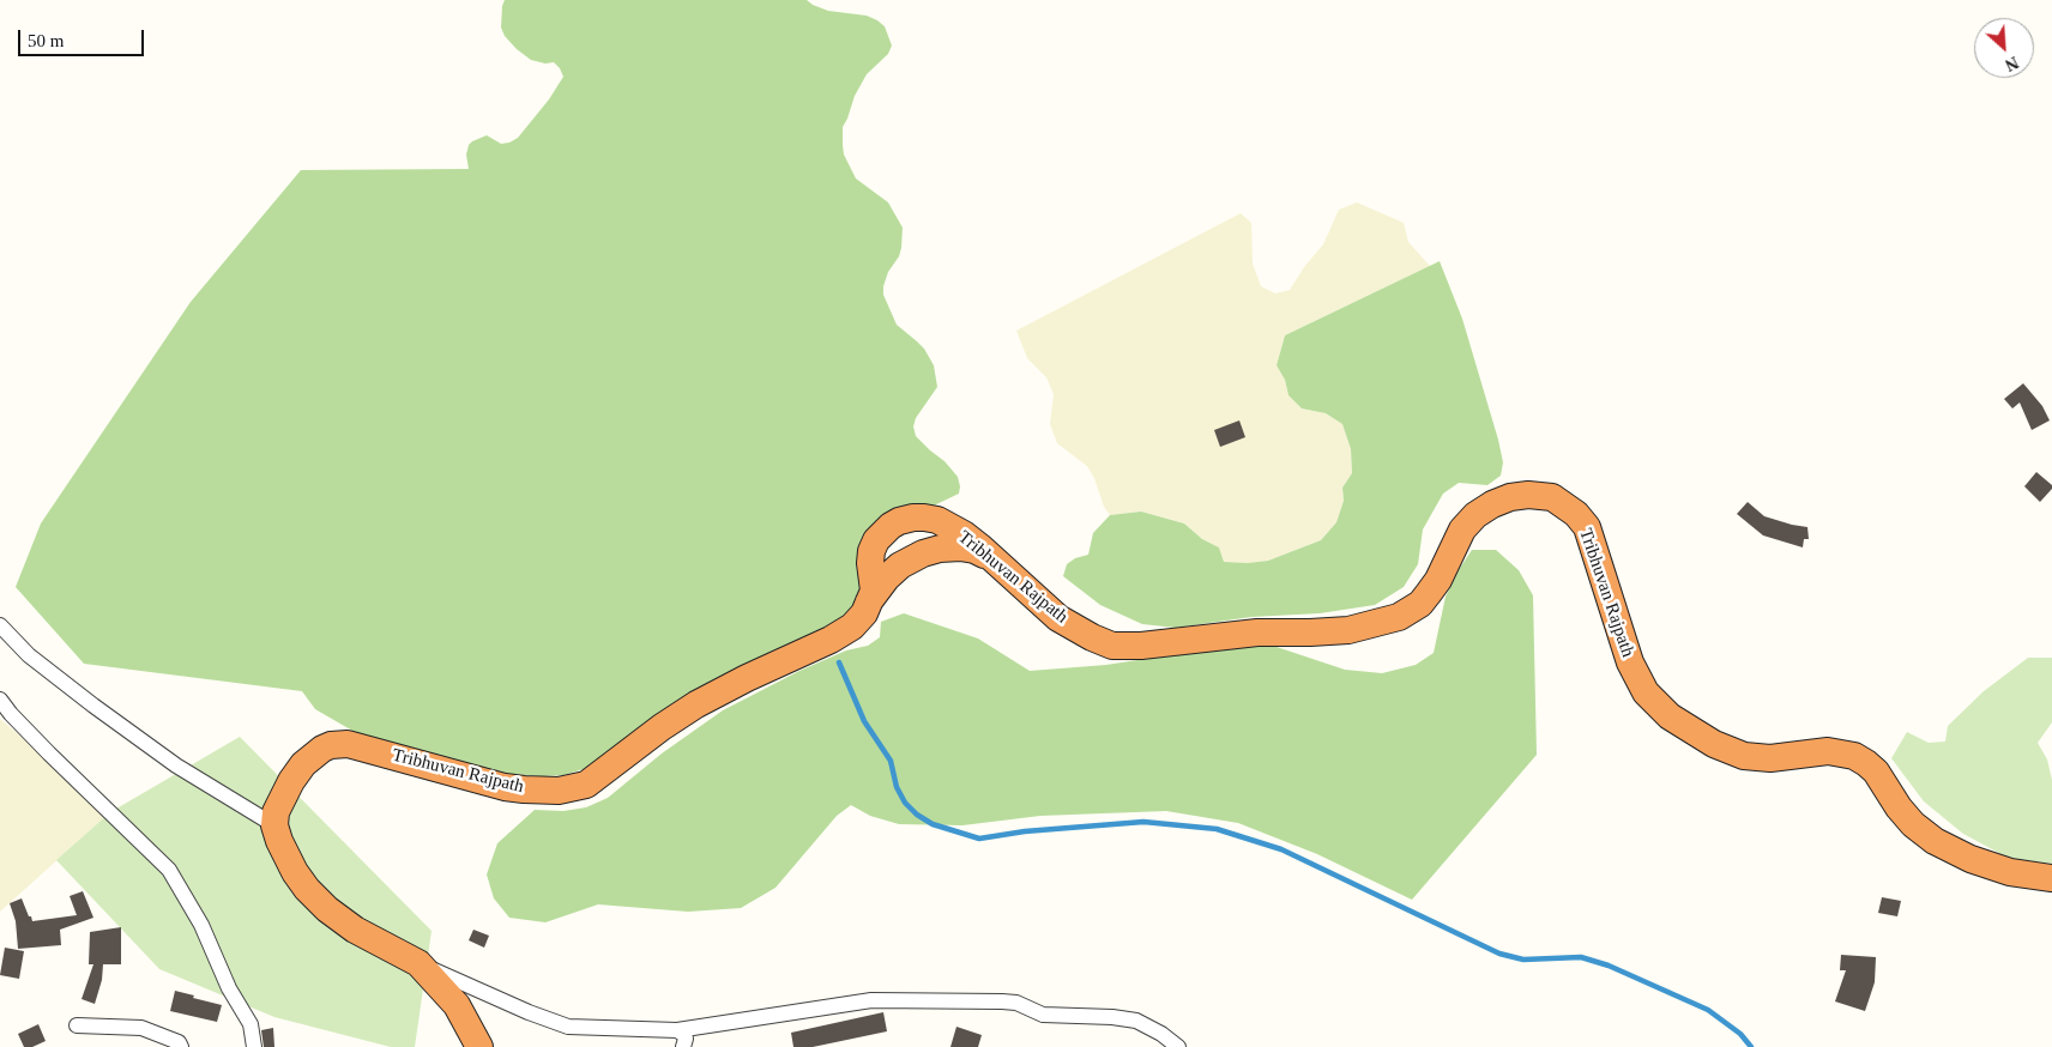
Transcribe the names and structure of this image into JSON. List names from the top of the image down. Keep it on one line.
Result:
{"streets":{"highway":["Tribhuvan Rajpath"]},"scale_bar":"50 m","north":"bottom right"}
